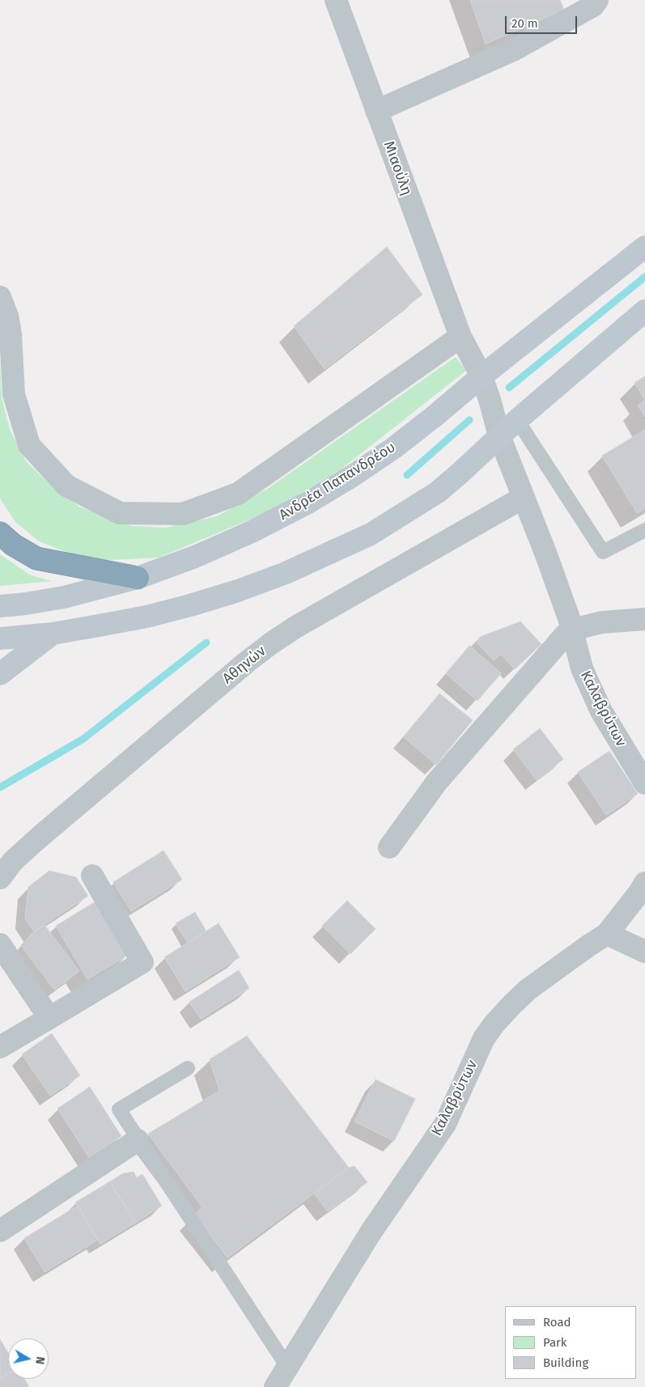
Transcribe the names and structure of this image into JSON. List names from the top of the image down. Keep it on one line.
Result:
{"streets":{"main road":["Ανδρέα Παπανδρέου"],"street":["Μιαούλη","Αθηνών","Καλαβρύτων"]},"crossings":[["Μιαούλη","Ανδρέα Παπανδρέου"],["Μιαούλη","Αθηνών"],["Μιαούλη","Καλαβρύτων"],["Αθηνών","Καλαβρύτων"]],"legend":["Road","Park","Building"],"scale_bar":"20 m","north":"right"}
